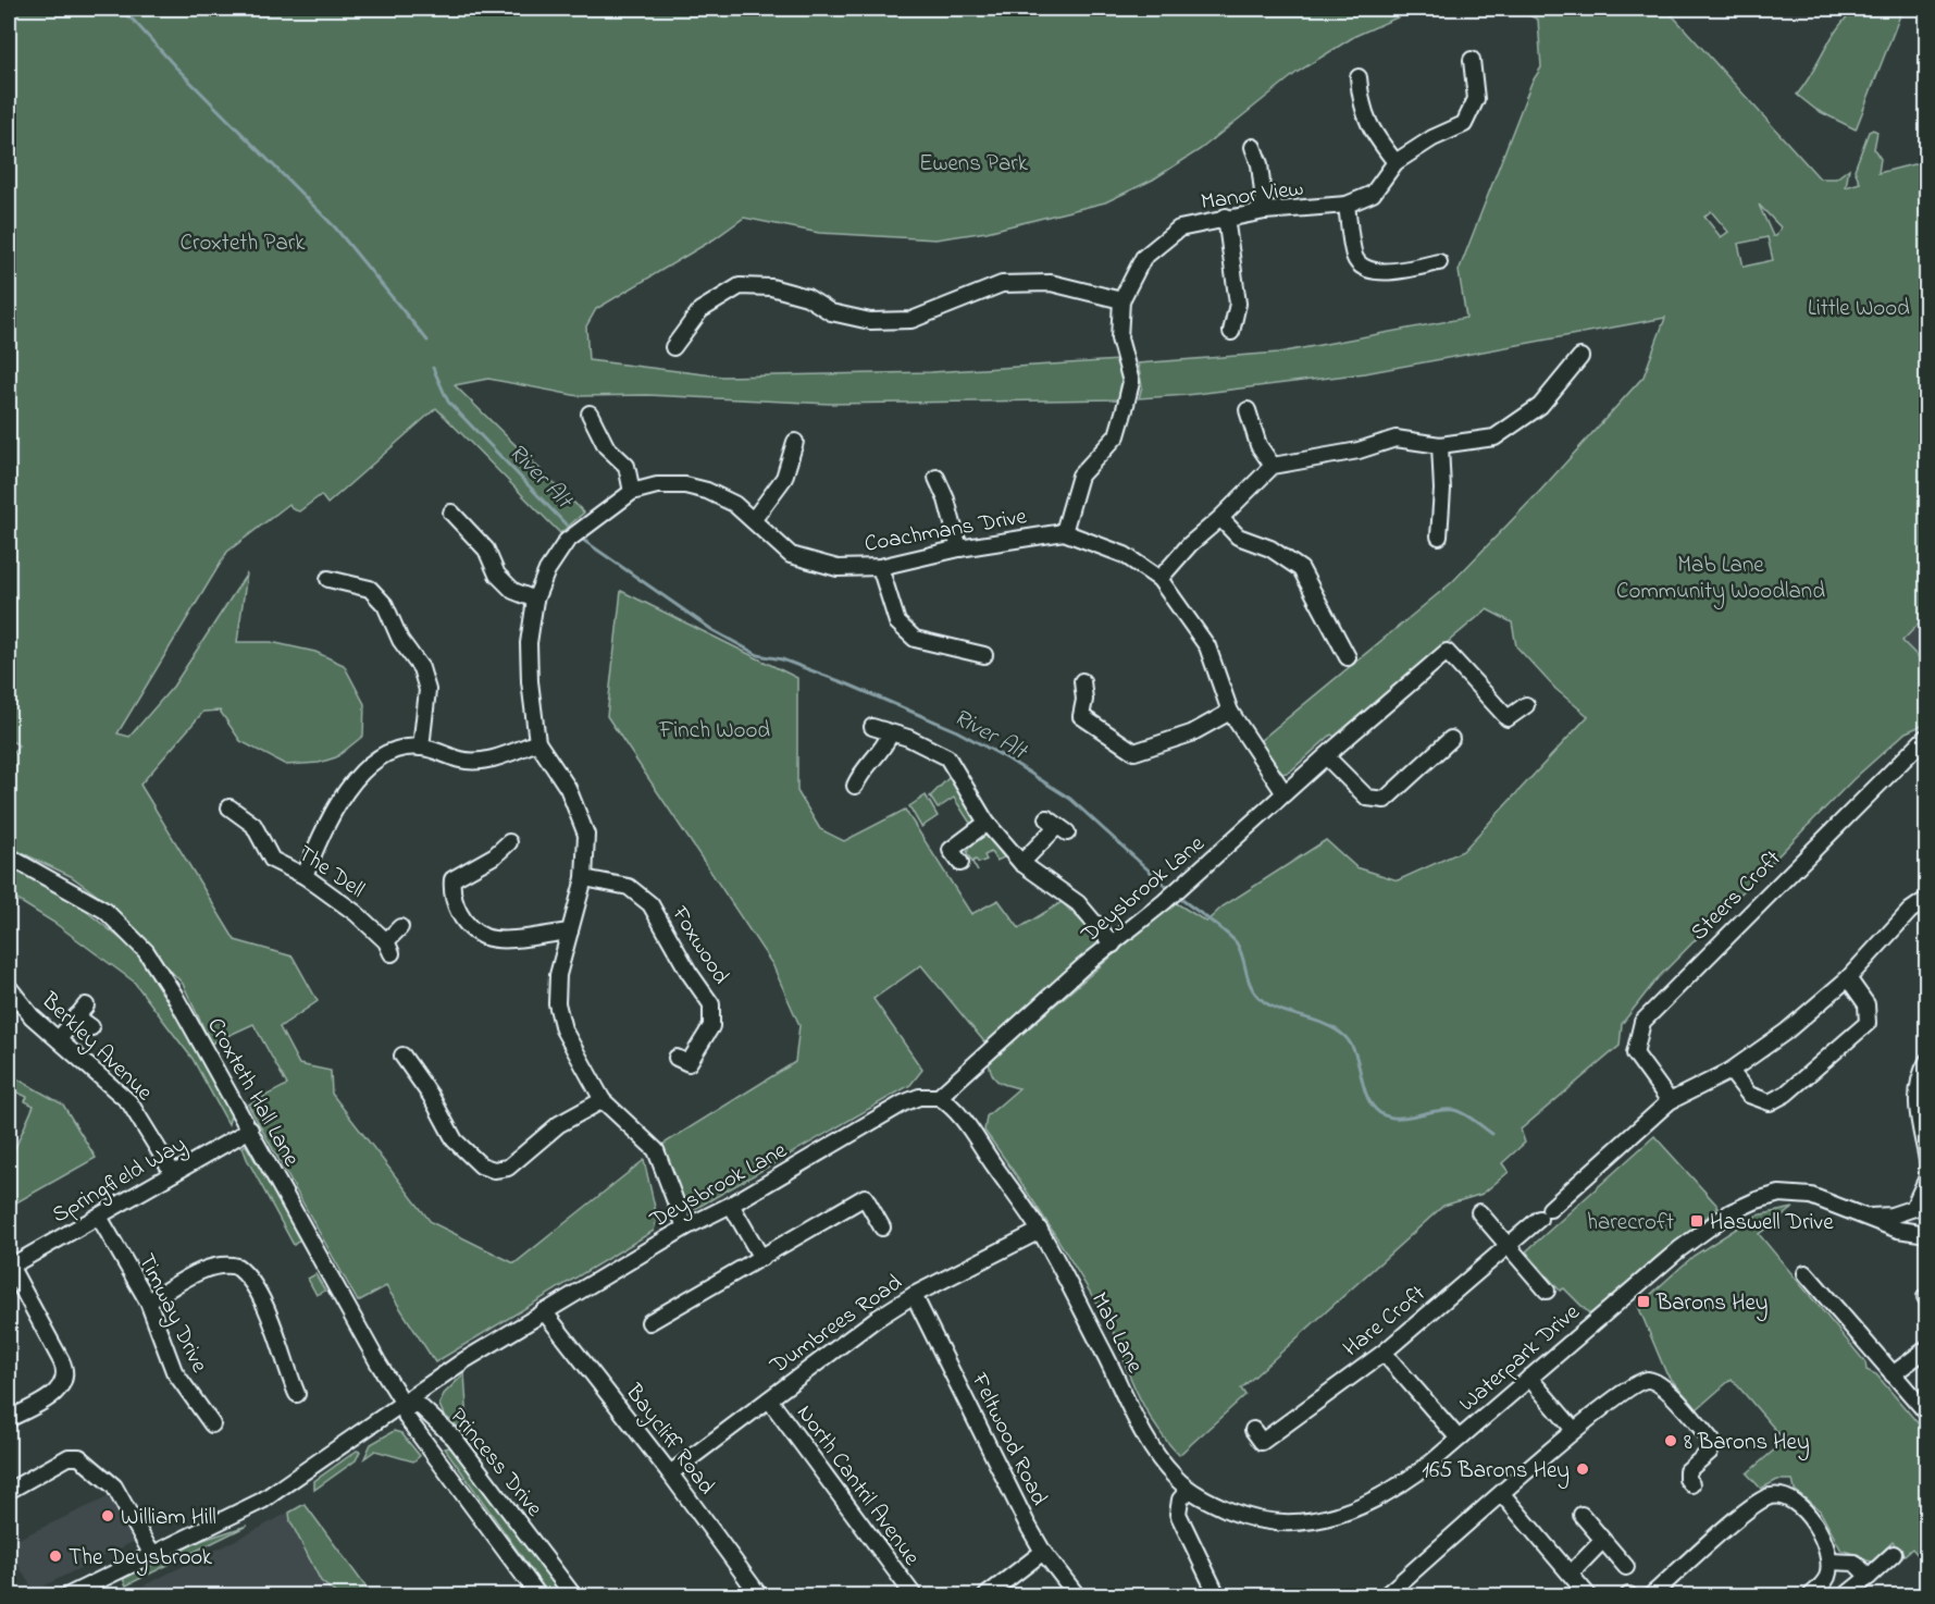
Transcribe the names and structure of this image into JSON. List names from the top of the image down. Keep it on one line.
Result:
{"streets":{"street":["Manor View","Coachmans Drive","The Dell","Deysbrook Lane","Steers Croft","Foxwood","Berkley Avenue","Croxteth Hall Lane","Springfield Way","Timway Drive","Hare Croft","Dumbrees Road","Mab Lane","Waterpark Drive","Baycliff Road","Feltwood Road","Princess Drive","North Cantril Avenue"]},"crossings":[["Manor View","Coachmans Drive"],["Coachmans Drive","Deysbrook Lane"],["Coachmans Drive","Foxwood"],["Deysbrook Lane","Croxteth Hall Lane"],["Deysbrook Lane","Mab Lane"],["Deysbrook Lane","Baycliff Road"],["Deysbrook Lane","Princess Drive"],["Steers Croft","Hare Croft"],["Berkley Avenue","Springfield Way"],["Croxteth Hall Lane","Springfield Way"],["Croxteth Hall Lane","Princess Drive"],["Springfield Way","Timway Drive"],["Dumbrees Road","Mab Lane"],["Dumbrees Road","Baycliff Road"],["Dumbrees Road","Feltwood Road"],["Dumbrees Road","North Cantril Avenue"],["Mab Lane","Waterpark Drive"]],"water":["River Alt"],"parks":["Ewens Park","Croxteth Park","Little Wood","Mab Lane Community Woodland","Finch Wood","harecroft"],"places":{"transit":["Haswell Drive","Barons Hey"],"other":["8 Barons Hey","165 Barons Hey","William Hill","The Deysbrook"]}}
